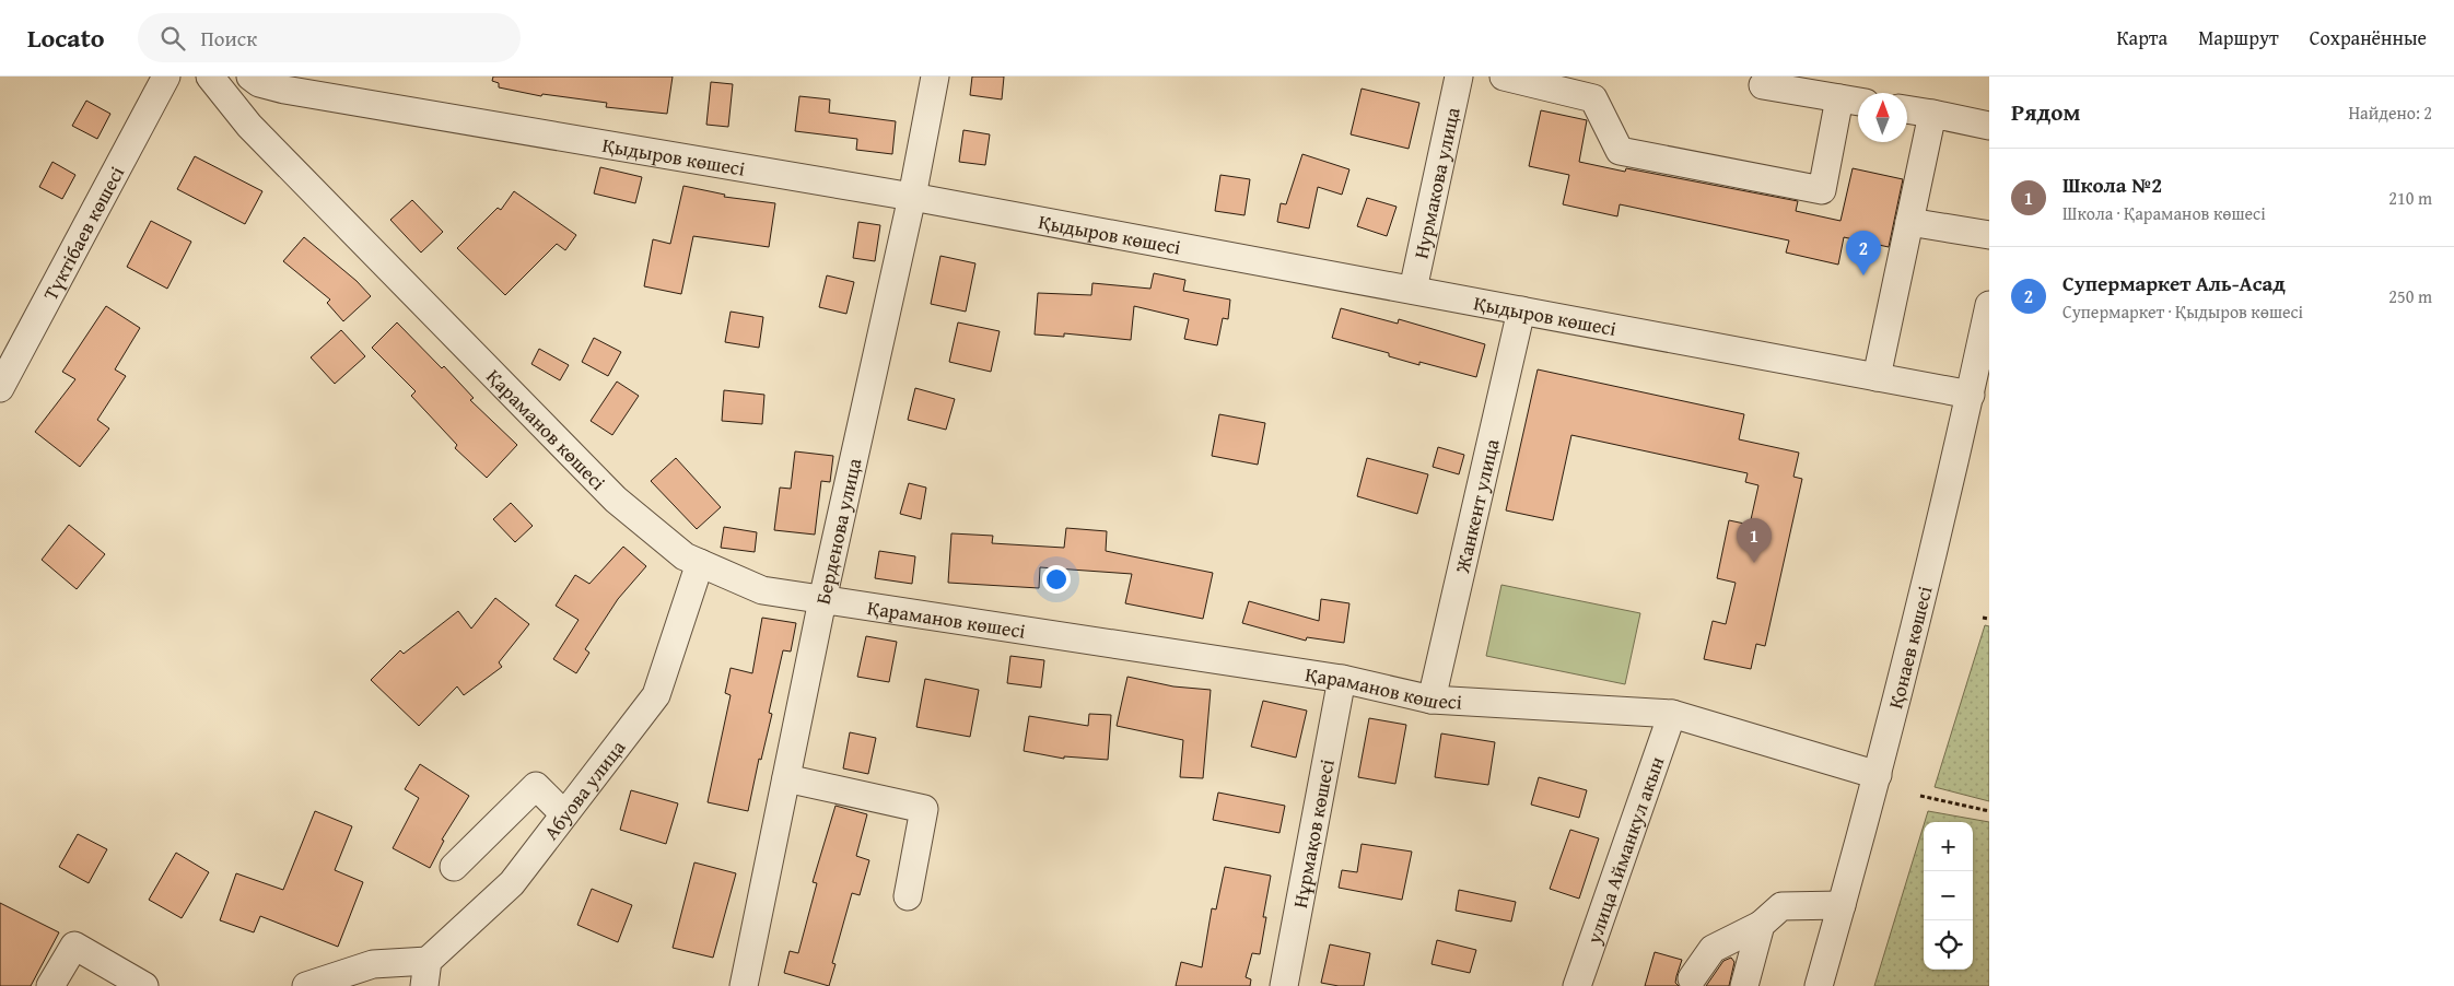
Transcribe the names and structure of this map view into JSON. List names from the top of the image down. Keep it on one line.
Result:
{"streets":{"street":["Қыдыров көшесі","Нурмакова улица","Түктібаев көшесі","Қараманов көшесі","Жанкент улица","Берденова улица","Қонаев көшесі","Абуова улица","Нұрмақов көшесі","улица Айманкул акын"]},"crossings":[["Қыдыров көшесі","Нурмакова улица"],["Қыдыров көшесі","Жанкент улица"],["Қыдыров көшесі","Берденова улица"],["Қыдыров көшесі","Қонаев көшесі"],["Қараманов көшесі","Жанкент улица"],["Қараманов көшесі","Берденова улица"],["Қараманов көшесі","Қонаев көшесі"],["Қараманов көшесі","Абуова улица"],["Қараманов көшесі","Нұрмақов көшесі"],["Қараманов көшесі","улица Айманкул акын"]],"north":"top","page":{"header":"Locato","search":"Поиск","nav":["Карта","Маршрут","Сохранённые"],"heading":["Рядом","Найдено: 2"],"list":[{"mark":"1","name":"Школа №2","note":"Школа · Қараманов көшесі","value":"210 m"},{"mark":"2","name":"Супермаркет Аль-Асад","note":"Супермаркет · Қыдыров көшесі","value":"250 m"}],"pins":["2","1"],"map_buttons":["+","−"]}}
